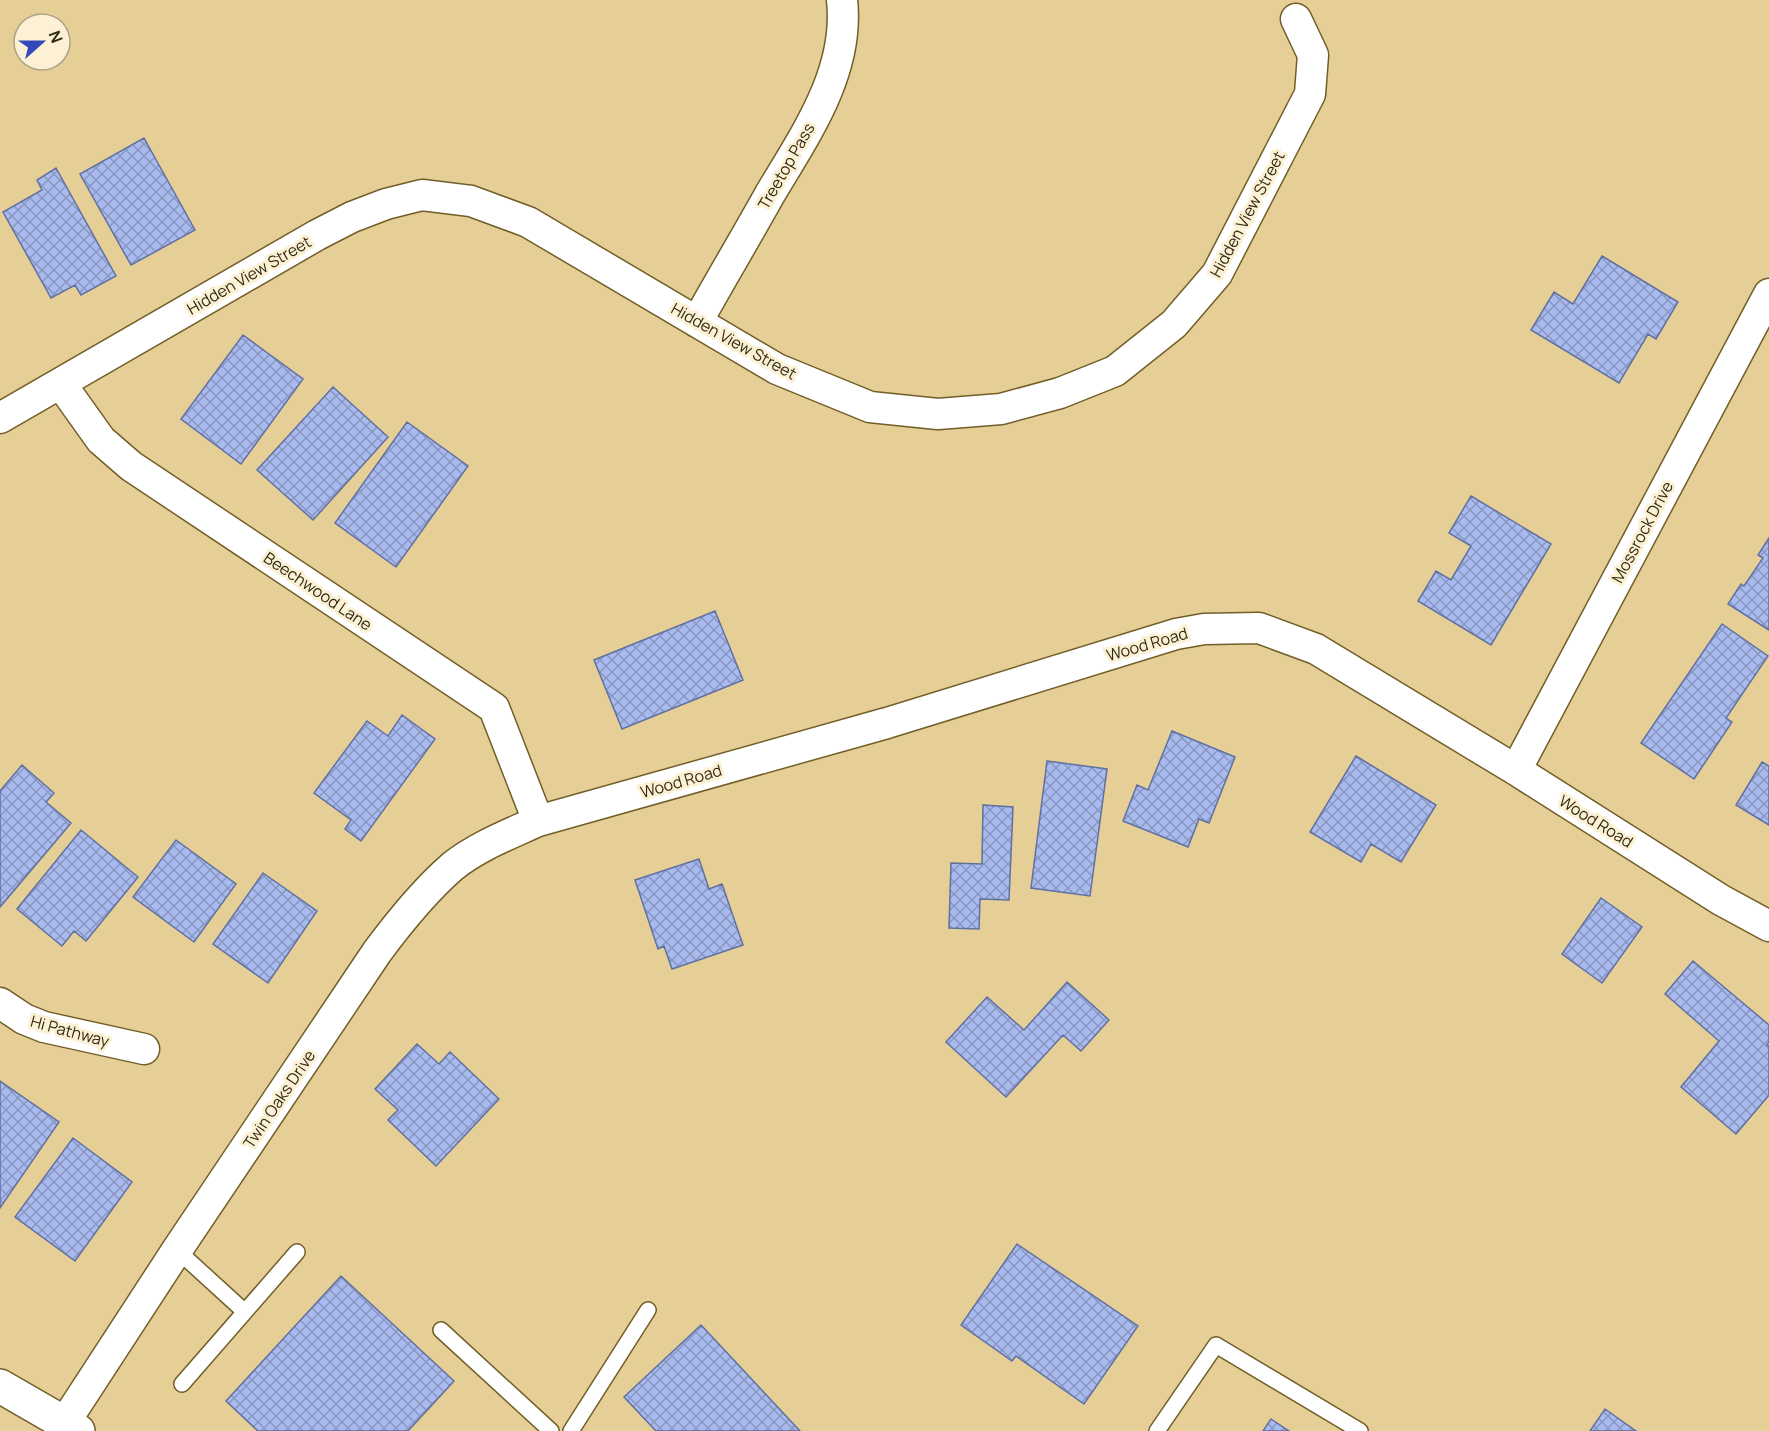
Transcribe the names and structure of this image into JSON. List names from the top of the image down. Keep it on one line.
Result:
{"streets":{"street":["Treetop Pass","Hidden View Street","Mossrock Drive","Beechwood Lane","Wood Road","Hi Pathway","Twin Oaks Drive"]},"crossings":[["Treetop Pass","Hidden View Street"],["Hidden View Street","Beechwood Lane"],["Mossrock Drive","Wood Road"],["Beechwood Lane","Wood Road"],["Beechwood Lane","Twin Oaks Drive"],["Wood Road","Twin Oaks Drive"]],"north":"right"}
